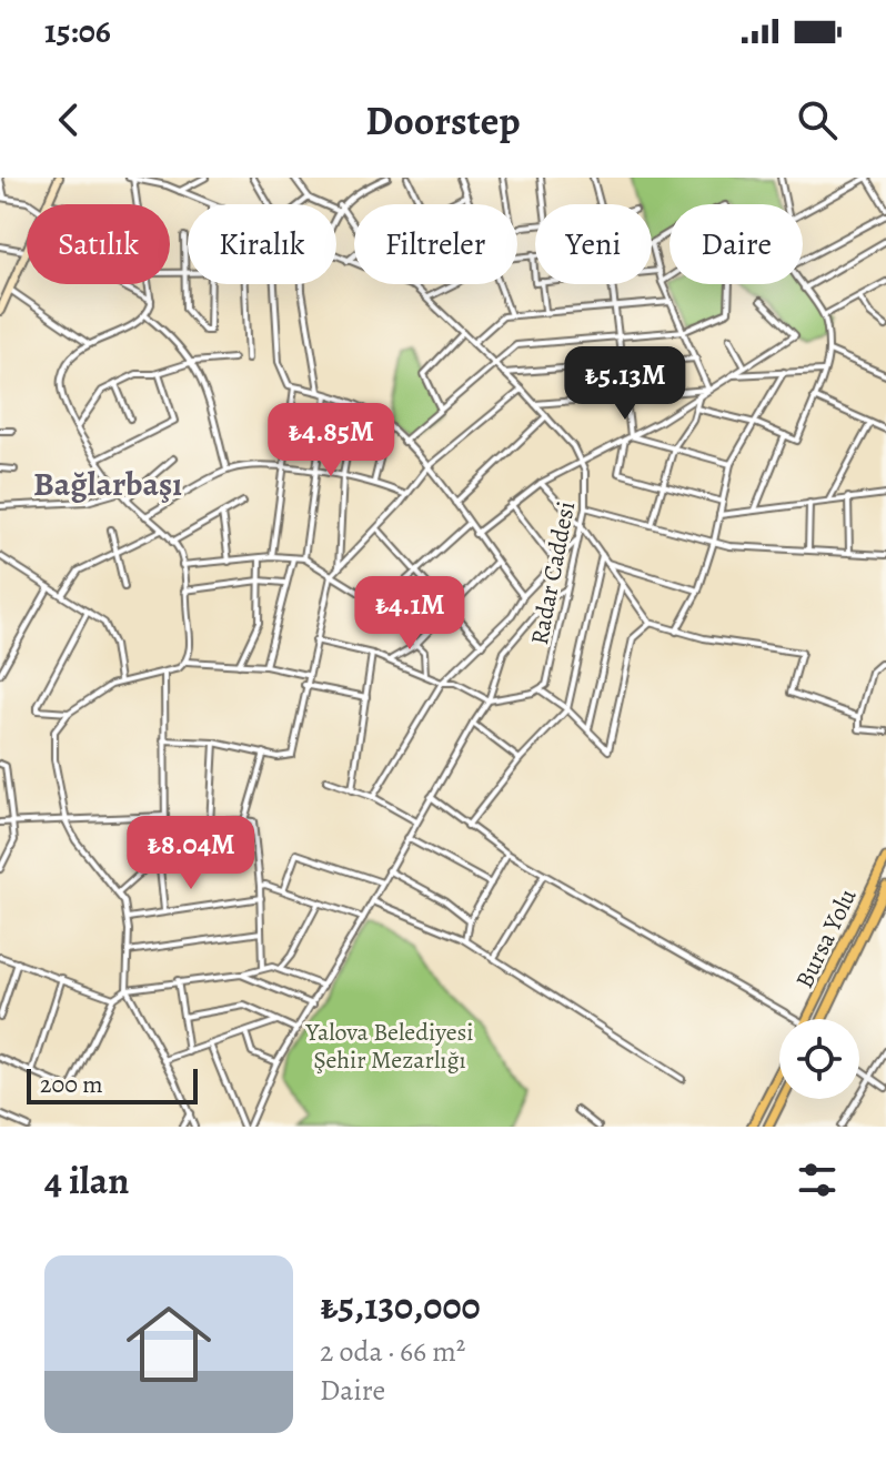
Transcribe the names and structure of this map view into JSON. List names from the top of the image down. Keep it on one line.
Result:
{"streets":{"highway":["Bursa Yolu"],"street":["Radar Caddesi"]},"districts":["Bağlarbaşı"],"parks":["Yalova Belediyesi Şehir Mezarlığı"],"scale_bar":"200 m","page":{"status":"15:06","header":"Doorstep","chip":["Satılık","Kiralık","Filtreler","Yeni","Daire"],"price":["₺5.13M","₺4.85M","₺4.1M","₺8.04M"],"scale":"200 m","heading":"4 ilan","list":[{"name":"₺5,130,000","note":"2 oda · 66 m² · Daire"}]}}
